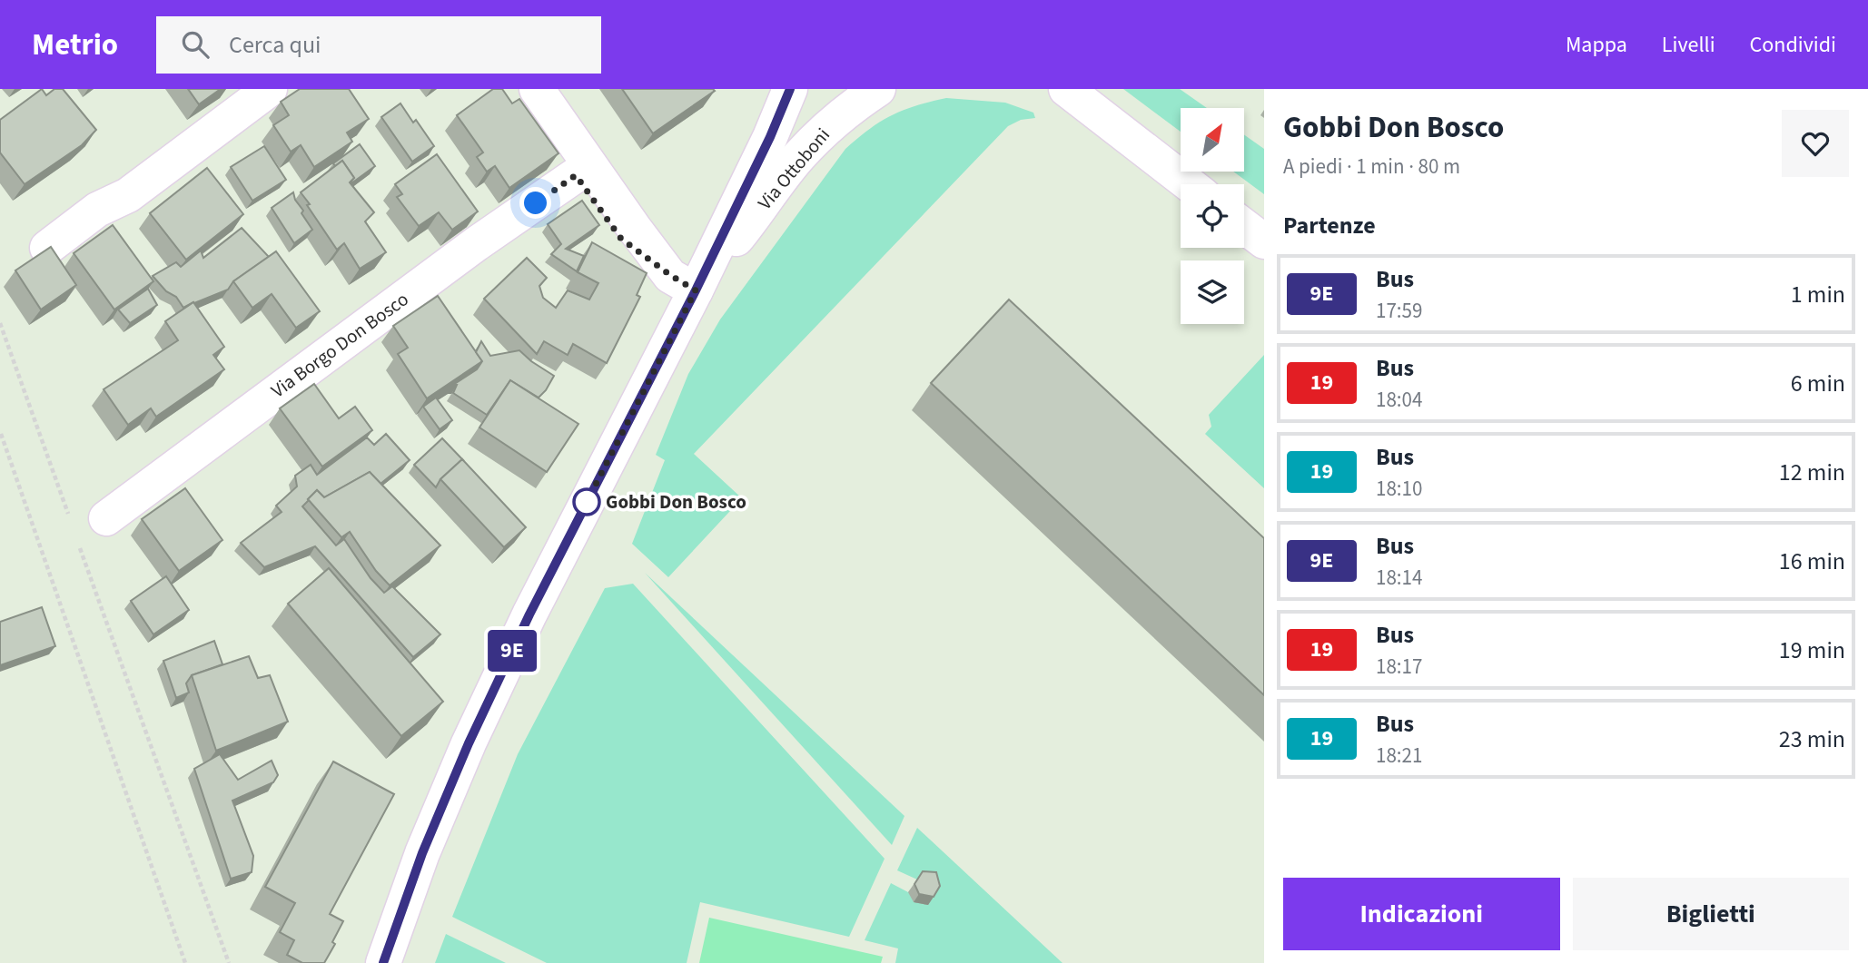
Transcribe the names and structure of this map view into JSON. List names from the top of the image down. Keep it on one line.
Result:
{"streets":{"street":["Via Ottoboni","Via Borgo Don Bosco"]},"places":["Gobbi Don Bosco"],"lines":["bus line 9E"],"north":"top right","page":{"header":"Metrio","search":"Cerca qui","nav":["Mappa","Livelli","Condividi"],"on_map":"9E","heading":[["Gobbi Don Bosco","A piedi · 1 min · 80 m"],"Partenze"],"list":[{"mark":"9E","name":"Bus","note":"17:59","value":"1 min"},{"mark":"19","name":"Bus","note":"18:04","value":"6 min"},{"mark":"19","name":"Bus","note":"18:10","value":"12 min"},{"mark":"9E","name":"Bus","note":"18:14","value":"16 min"},{"mark":"19","name":"Bus","note":"18:17","value":"19 min"},{"mark":"19","name":"Bus","note":"18:21","value":"23 min"}],"buttons":["Indicazioni","Biglietti"]}}
